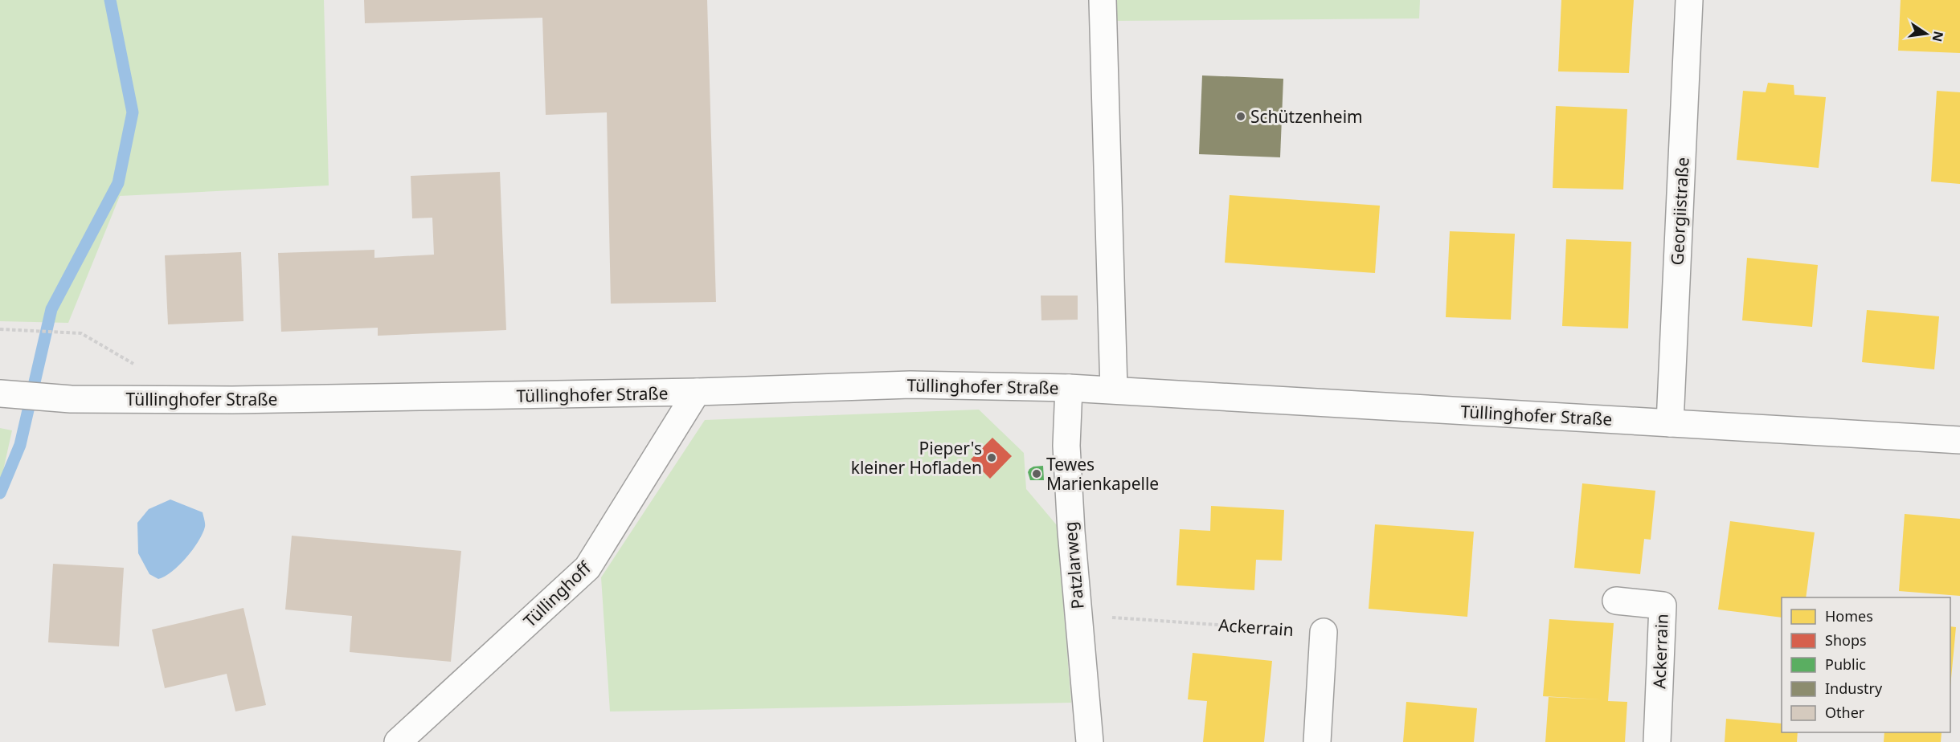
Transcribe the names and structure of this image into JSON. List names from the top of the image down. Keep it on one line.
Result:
{"streets":{"main road":["Georgiistraße","Tüllinghofer Straße","Patzlarweg","Tüllinghoff","Ackerrain"]},"crossings":[["Georgiistraße","Tüllinghofer Straße"],["Tüllinghofer Straße","Patzlarweg"],["Tüllinghofer Straße","Tüllinghoff"],["Patzlarweg","Ackerrain"]],"places":["Schützenheim","Pieper's kleiner Hofladen","Tewes Marienkapelle"],"legend":["Homes","Shops","Public","Industry","Other"],"north":"right"}
